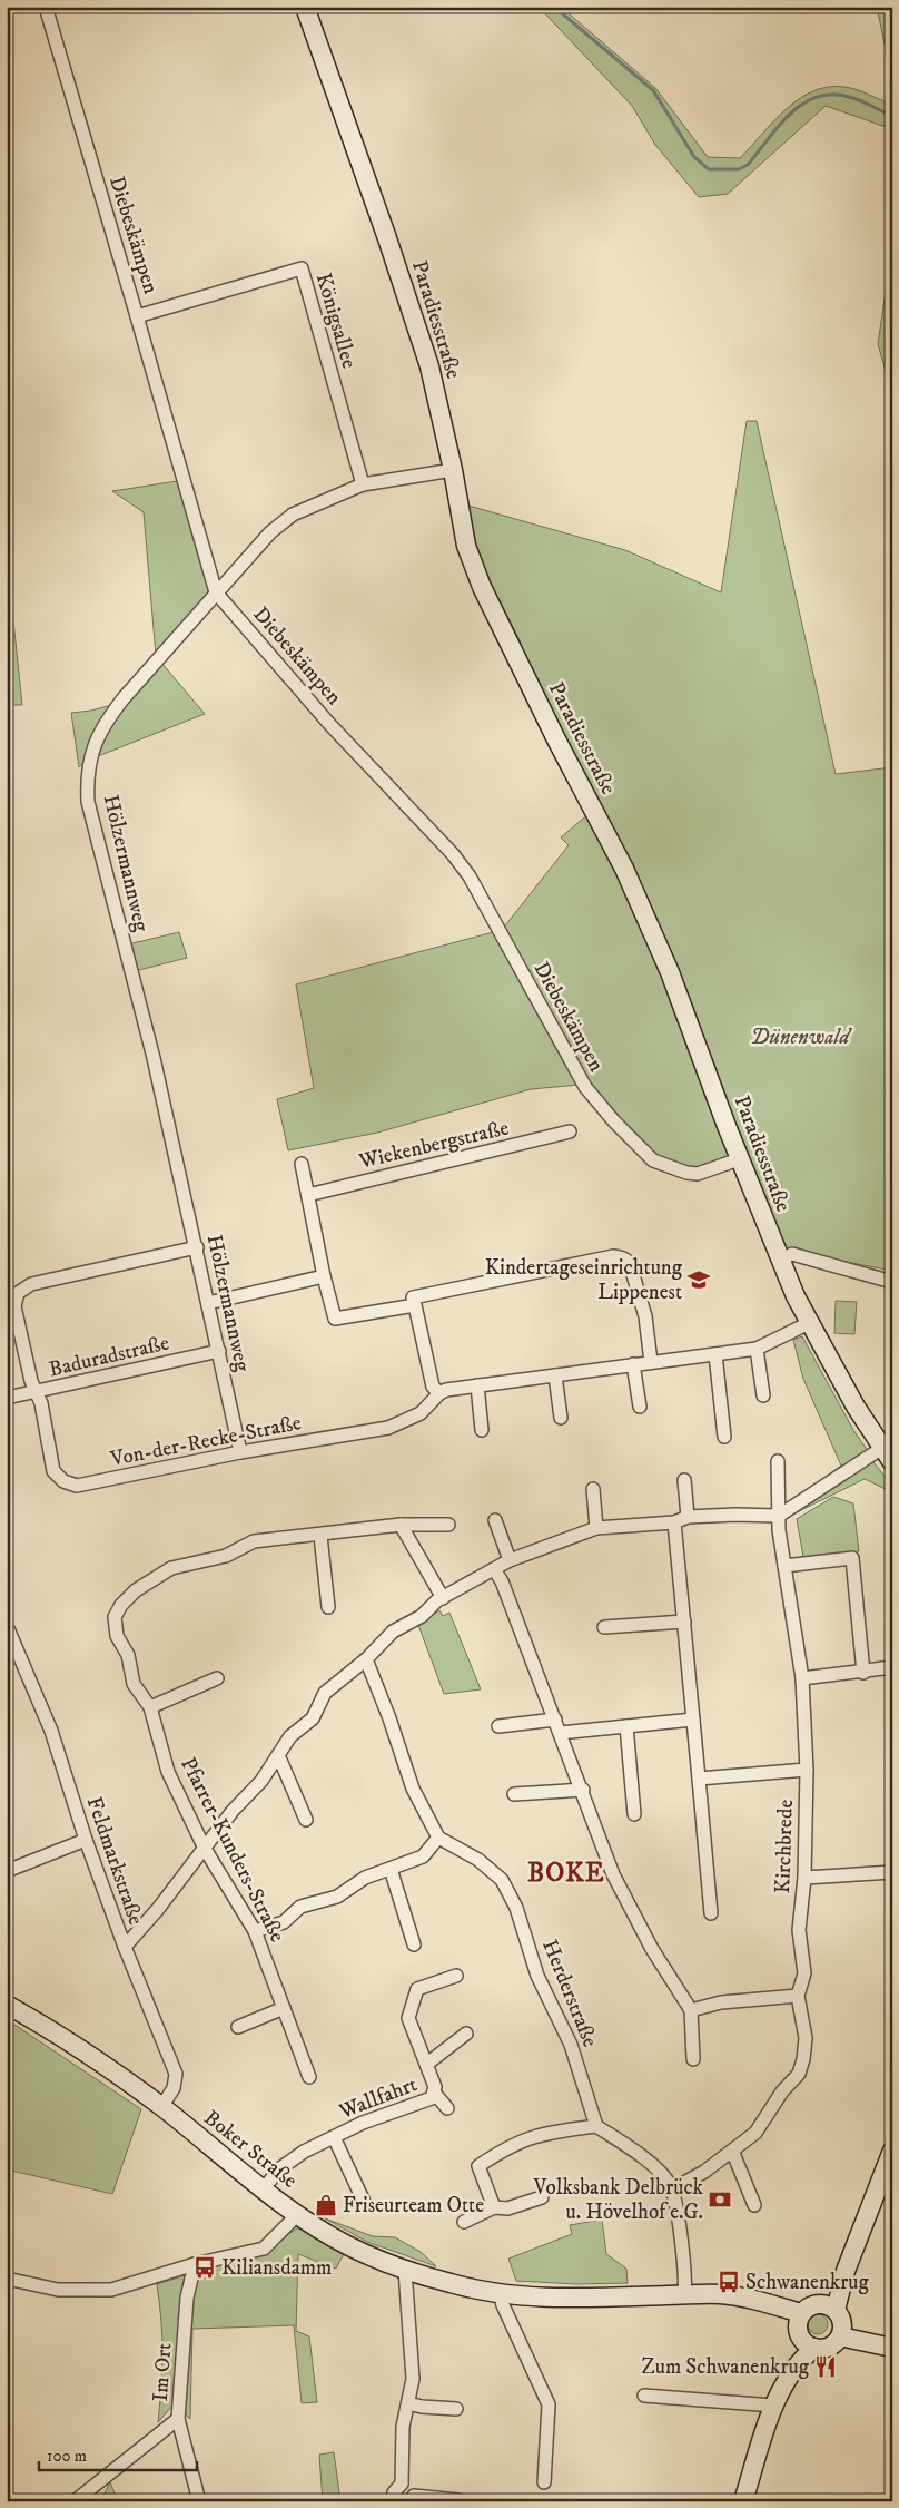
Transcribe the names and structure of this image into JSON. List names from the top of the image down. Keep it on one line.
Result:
{"streets":{"main road":["Paradiesstraße","Boker Straße"],"street":["Diebeskämpen","Königsallee","Hölzermannweg","Wiekenbergstraße","Baduradstraße","Von-der-Recke-Straße","Kirchbrede","Pfarrer-Kunders-Straße","Feldmarkstraße","Herderstraße","Wallfahrt","Im Ort"]},"crossings":[["Diebeskämpen","Paradiesstraße"],["Diebeskämpen","Königsallee"],["Diebeskämpen","Hölzermannweg"],["Paradiesstraße","Hölzermannweg"],["Königsallee","Hölzermannweg"],["Hölzermannweg","Baduradstraße"],["Hölzermannweg","Von-der-Recke-Straße"],["Baduradstraße","Von-der-Recke-Straße"],["Feldmarkstraße","Boker Straße"],["Wallfahrt","Boker Straße"]],"districts":["BOKE"],"parks":["Dünenwald"],"places":{"school or university":["Kindertageseinrichtung Lippenest"],"bank":["Volksbank Delbrück u. Hövelhof e.G."],"shop":["Friseurteam Otte"],"bus stop":["Kiliansdamm","Schwanenkrug"],"restaurant":["Zum Schwanenkrug"]},"scale_bar":"100 m"}
